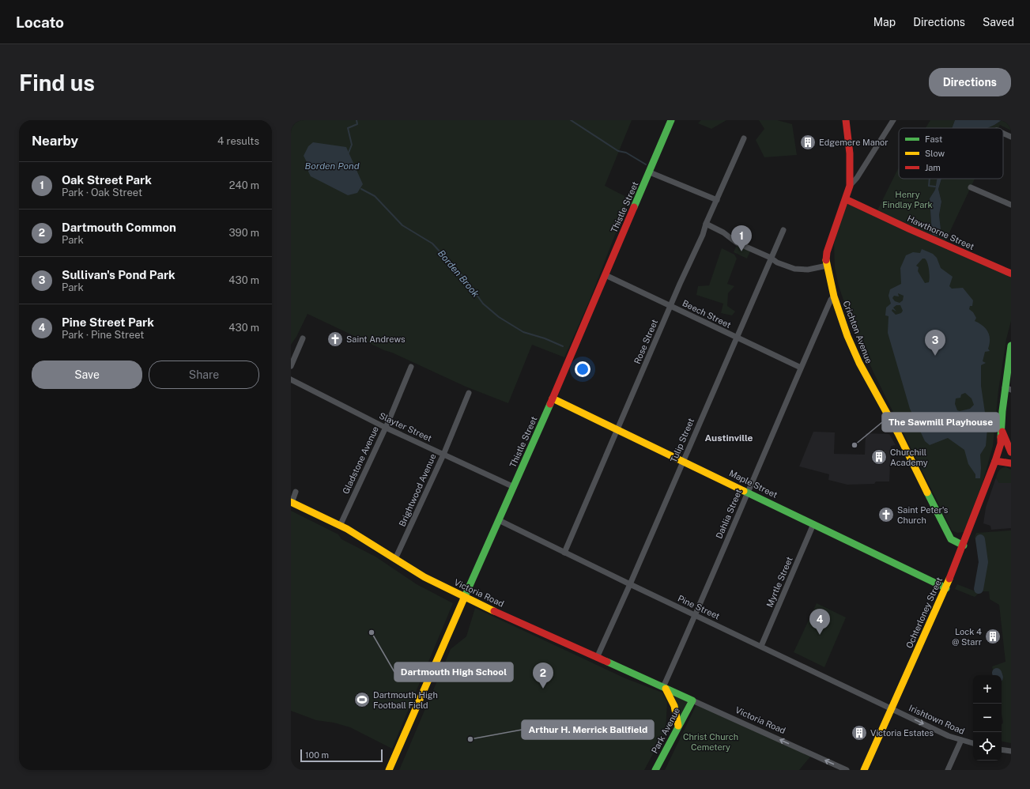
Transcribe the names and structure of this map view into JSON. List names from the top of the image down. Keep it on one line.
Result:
{"streets":{"main road":["Thistle Street","Hawthorne Street","Crichton Avenue","Maple Street","Victoria Road","Ochterloney Street","Park Avenue"],"street":["Beech Street","Rose Street","Slayter Street","Tulip Street","Gladstone Avenue","Brightwood Avenue","Dahlia Street","Myrtle Street","Pine Street","Irishtown Road"]},"crossings":[["Thistle Street","Beech Street"],["Thistle Street","Slayter Street"],["Thistle Street","Maple Street"],["Thistle Street","Victoria Road"],["Thistle Street","Pine Street"],["Hawthorne Street","Crichton Avenue"],["Beech Street","Rose Street"],["Beech Street","Tulip Street"],["Beech Street","Dahlia Street"],["Crichton Avenue","Dahlia Street"],["Crichton Avenue","Ochterloney Street"],["Rose Street","Maple Street"],["Rose Street","Pine Street"],["Slayter Street","Gladstone Avenue"],["Slayter Street","Brightwood Avenue"],["Tulip Street","Maple Street"],["Tulip Street","Victoria Road"],["Tulip Street","Pine Street"],["Gladstone Avenue","Victoria Road"],["Maple Street","Dahlia Street"],["Maple Street","Myrtle Street"],["Maple Street","Ochterloney Street"],["Brightwood Avenue","Victoria Road"],["Dahlia Street","Victoria Road"],["Dahlia Street","Pine Street"],["Myrtle Street","Pine Street"],["Victoria Road","Park Avenue"],["Pine Street","Ochterloney Street"],["Pine Street","Irishtown Road"],["Ochterloney Street","Irishtown Road"]],"one_way":["Irishtown Road"],"districts":["Austinville"],"water":["Borden Pond","Borden Brook"],"parks":["Henry Findlay Park","Christ Church Cemetery"],"places":{"building":["Edgemere Manor","Churchill Academy","Lock 4 @ Starr","Victoria Estates"],"church":["Saint Andrews","Saint Peter's Church"],"other":["The Sawmill Playhouse","Dartmouth High School","Arthur H. Merrick Ballfield"],"sports":["Dartmouth High Football Field"]},"legend":["Fast","Slow","Jam"],"scale_bar":"100 m","page":{"header":"Locato","nav":["Map","Directions","Saved"],"buttons":["Directions",["Save","Share"]],"title":"Find us","heading":["Nearby","4 results"],"list":[{"mark":"1","name":"Oak Street Park","note":"Park · Oak Street","value":"240 m"},{"mark":"2","name":"Dartmouth Common","note":"Park","value":"390 m"},{"mark":"3","name":"Sullivan's Pond Park","note":"Park","value":"430 m"},{"mark":"4","name":"Pine Street Park","note":"Park · Pine Street","value":"430 m"}],"pins":["1","3","4","2"],"map_buttons":["+","−"],"scale":"100 m"}}
